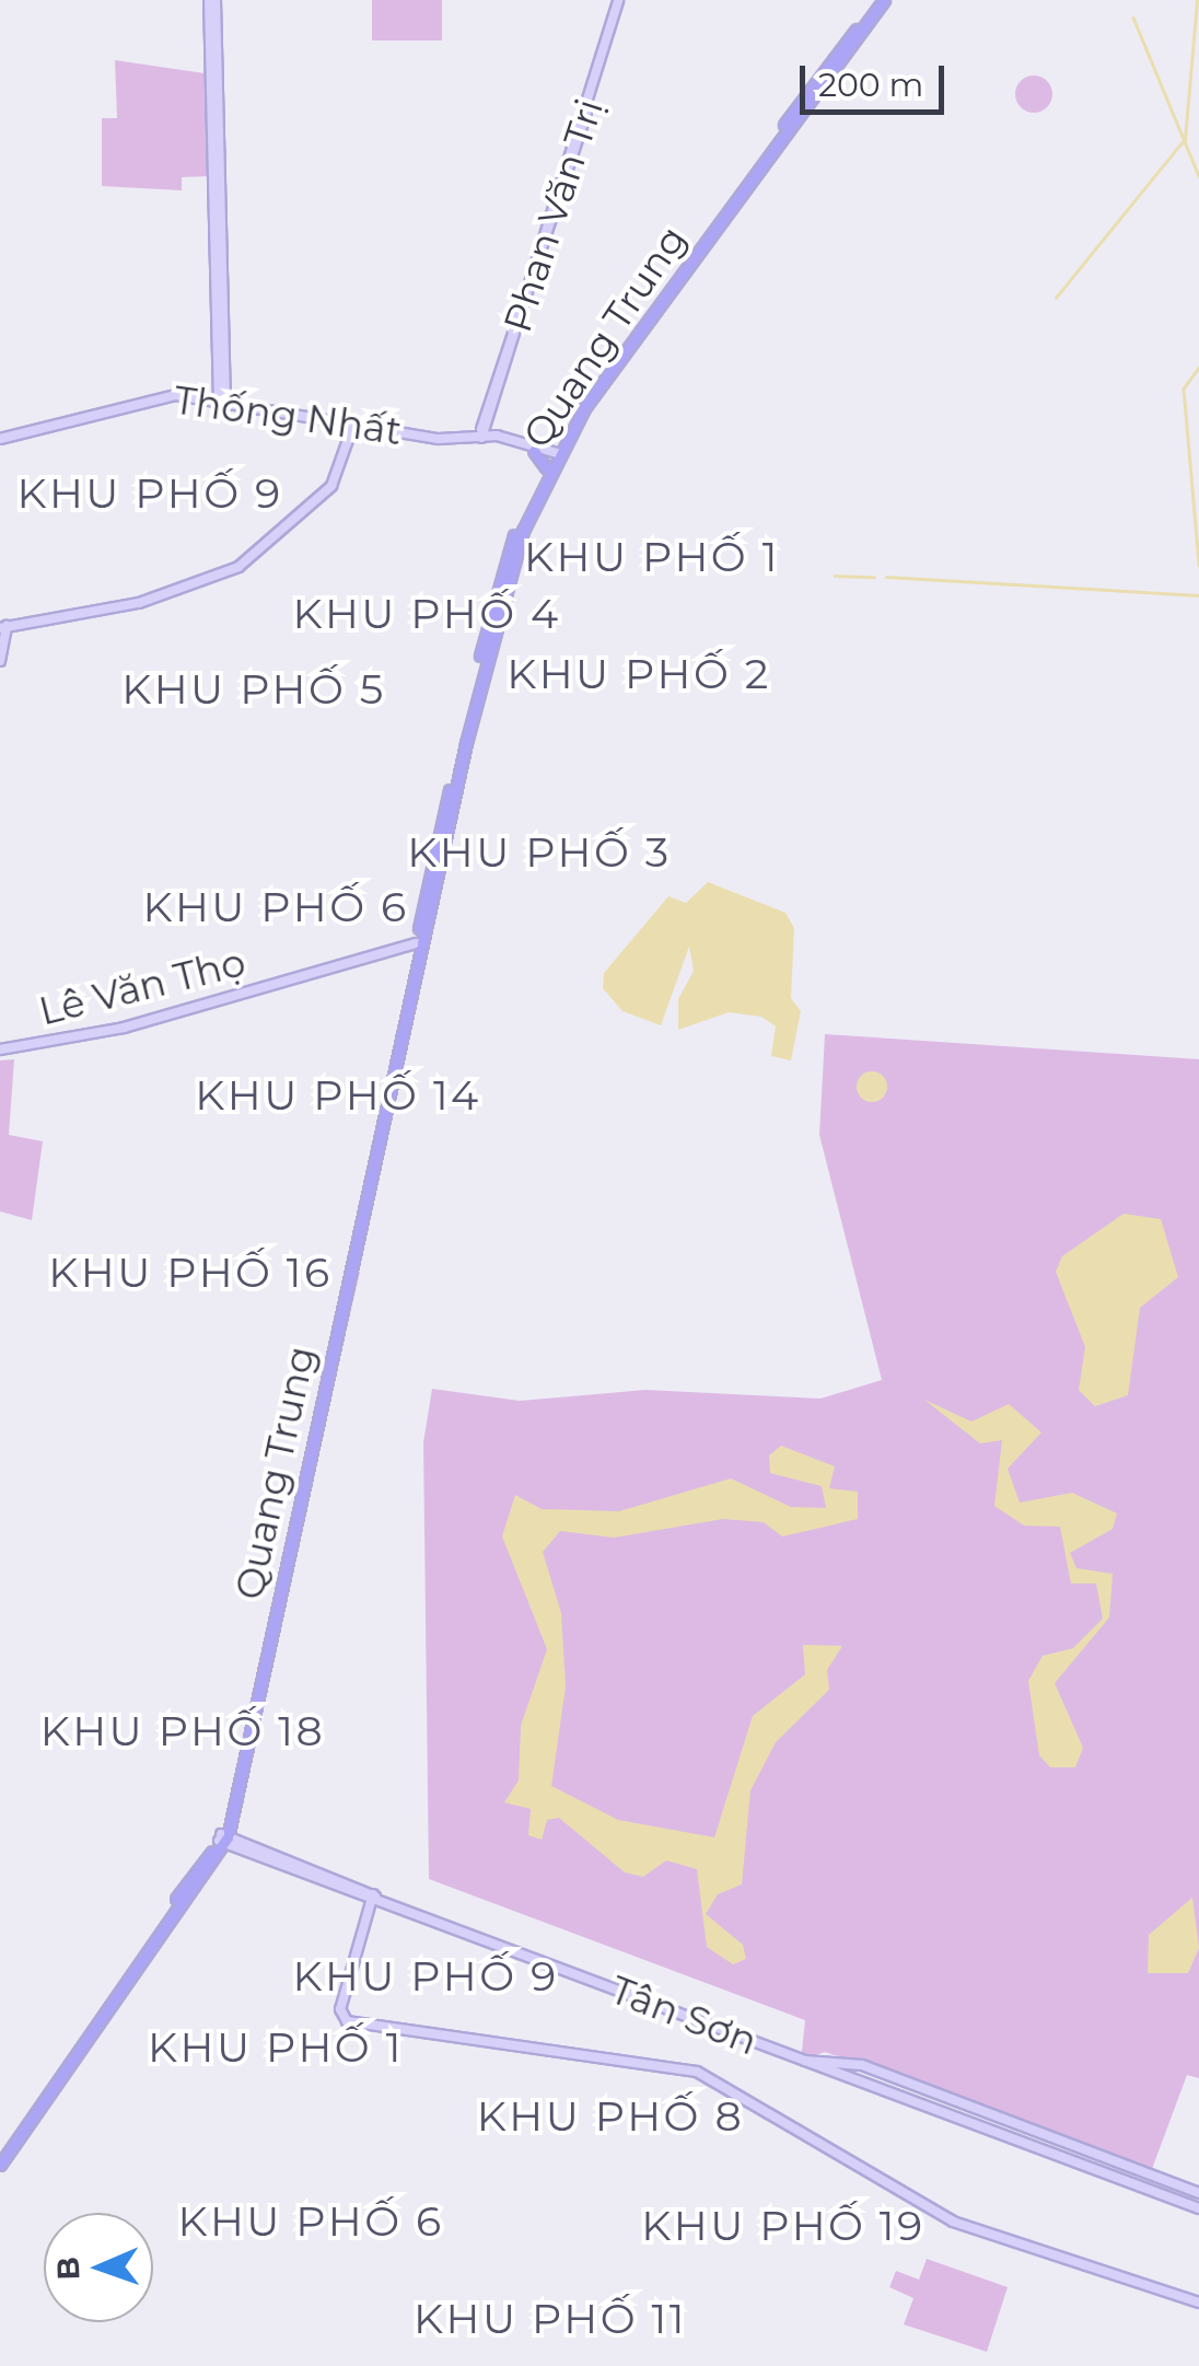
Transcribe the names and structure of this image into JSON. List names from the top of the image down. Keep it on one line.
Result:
{"streets":{"main road":["Quang Trung"],"street":["Phan Văn Trị","Thống Nhất","Lê Văn Thọ","Tân Sơn"]},"crossings":[["Phan Văn Trị","Thống Nhất"],["Quang Trung","Thống Nhất"],["Quang Trung","Lê Văn Thọ"],["Quang Trung","Tân Sơn"]],"districts":["KHU PHỐ 9","KHU PHỐ 1","KHU PHỐ 4","KHU PHỐ 2","KHU PHỐ 5","KHU PHỐ 3","KHU PHỐ 6","KHU PHỐ 14","KHU PHỐ 16","KHU PHỐ 18","KHU PHỐ 9","KHU PHỐ 1","KHU PHỐ 8","KHU PHỐ 6","KHU PHỐ 19","KHU PHỐ 11"],"scale_bar":"200 m","north":"left"}
